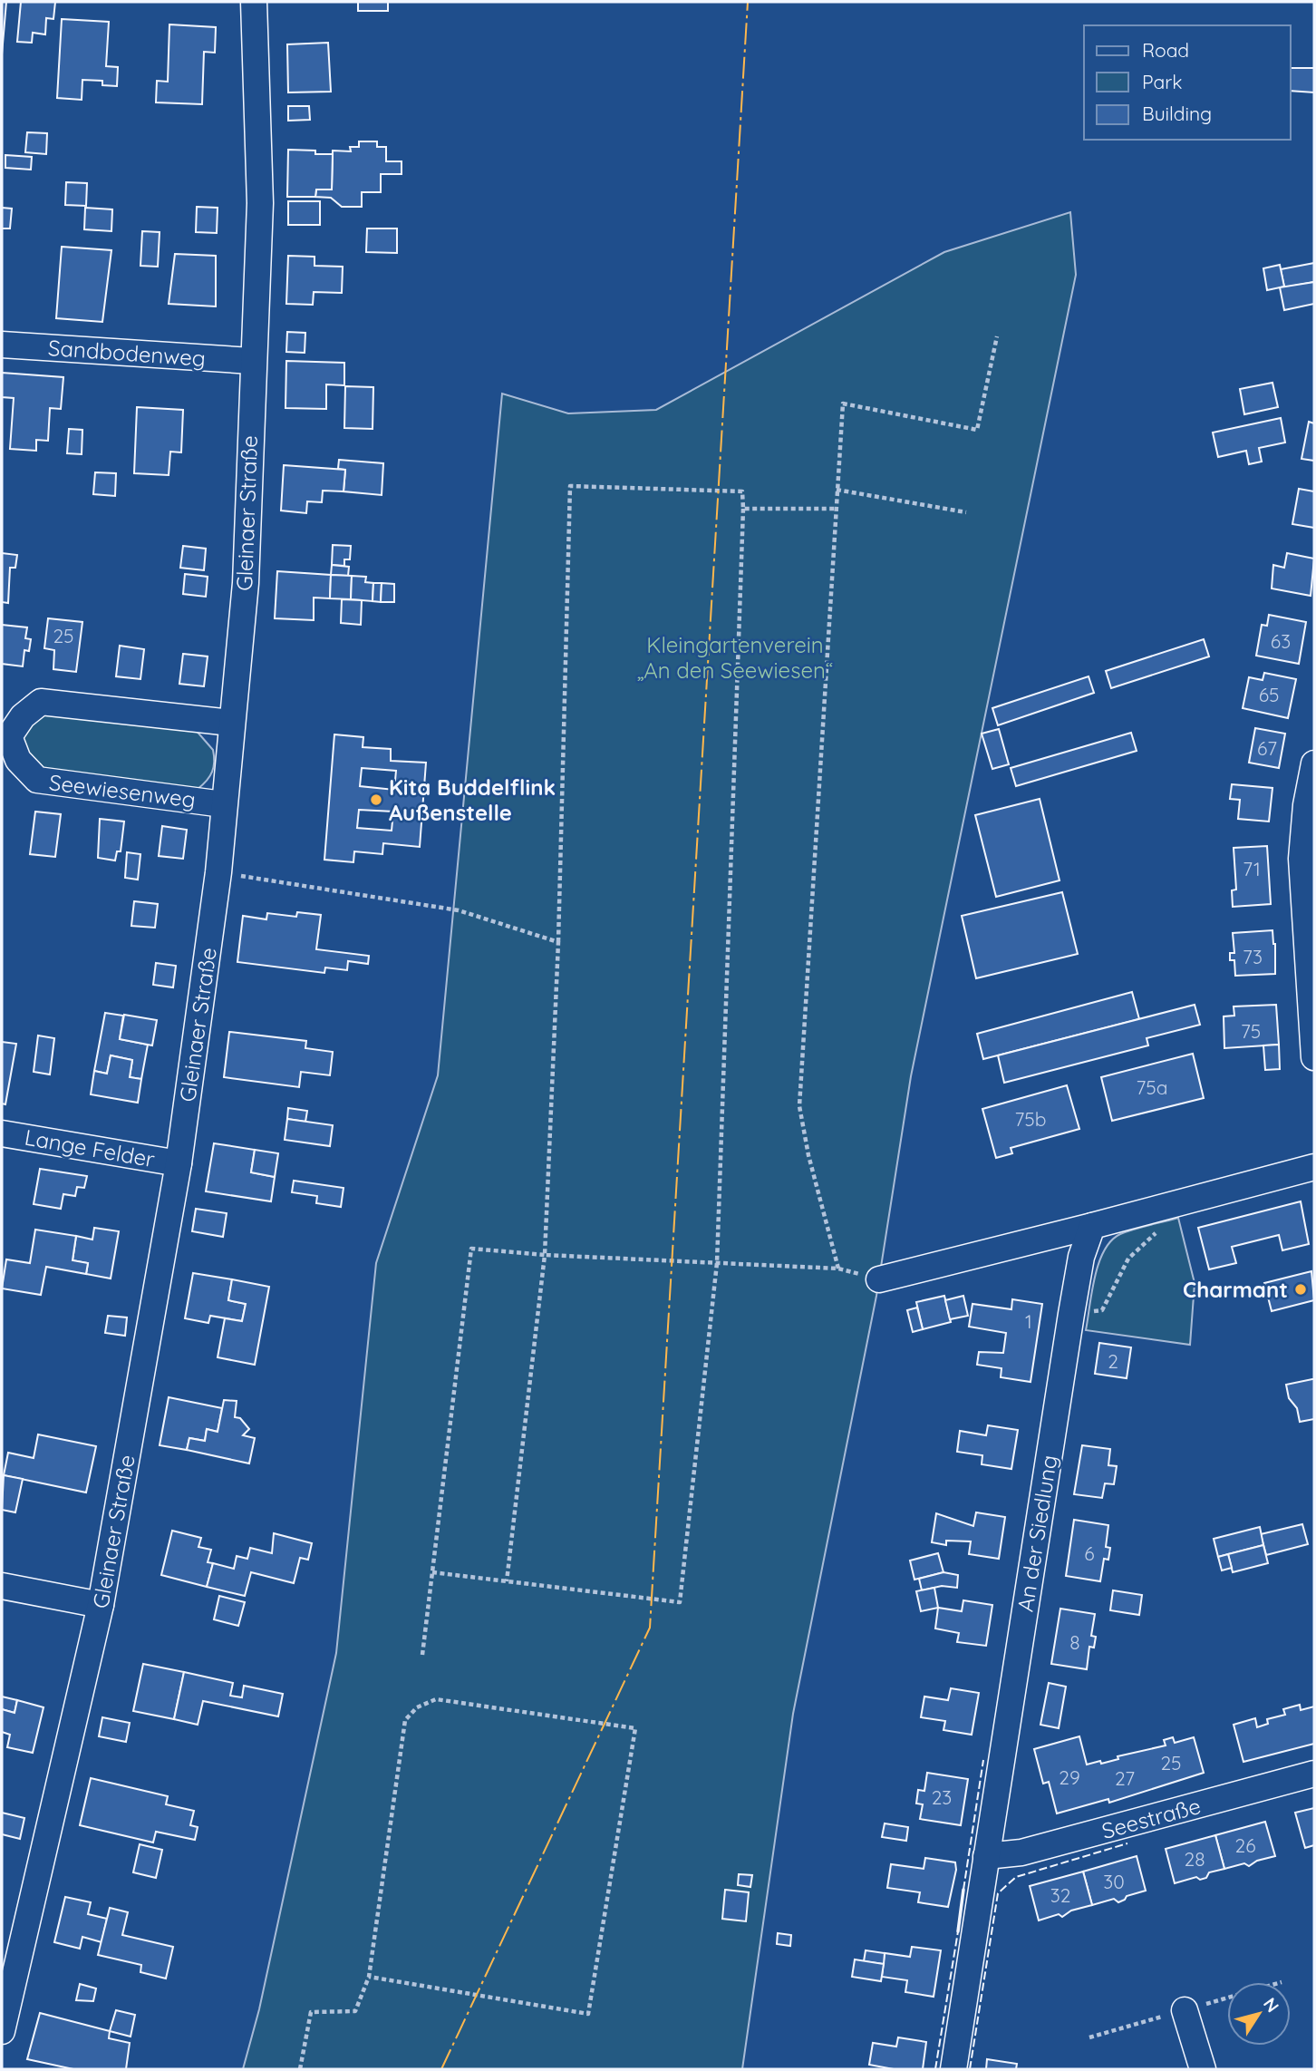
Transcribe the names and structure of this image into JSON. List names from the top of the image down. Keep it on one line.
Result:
{"streets":{"street":["Sandbodenweg","Gleinaer Straße","Seewiesenweg","Lange Felder","An der Siedlung","Seestraße"]},"crossings":[["Sandbodenweg","Gleinaer Straße"],["Gleinaer Straße","Seewiesenweg"],["Gleinaer Straße","Lange Felder"],["An der Siedlung","Seestraße"]],"parks":["Kleingartenverein „An den Seewiesen“"],"places":["Kita Buddelflink Außenstelle","Charmant"],"house_numbers":["25","63","65","67","71","73","75","75a","75b","1","2","6","8","25","29","27","23","26","28","30","32"],"legend":["Road","Park","Building"],"north":"top right"}
